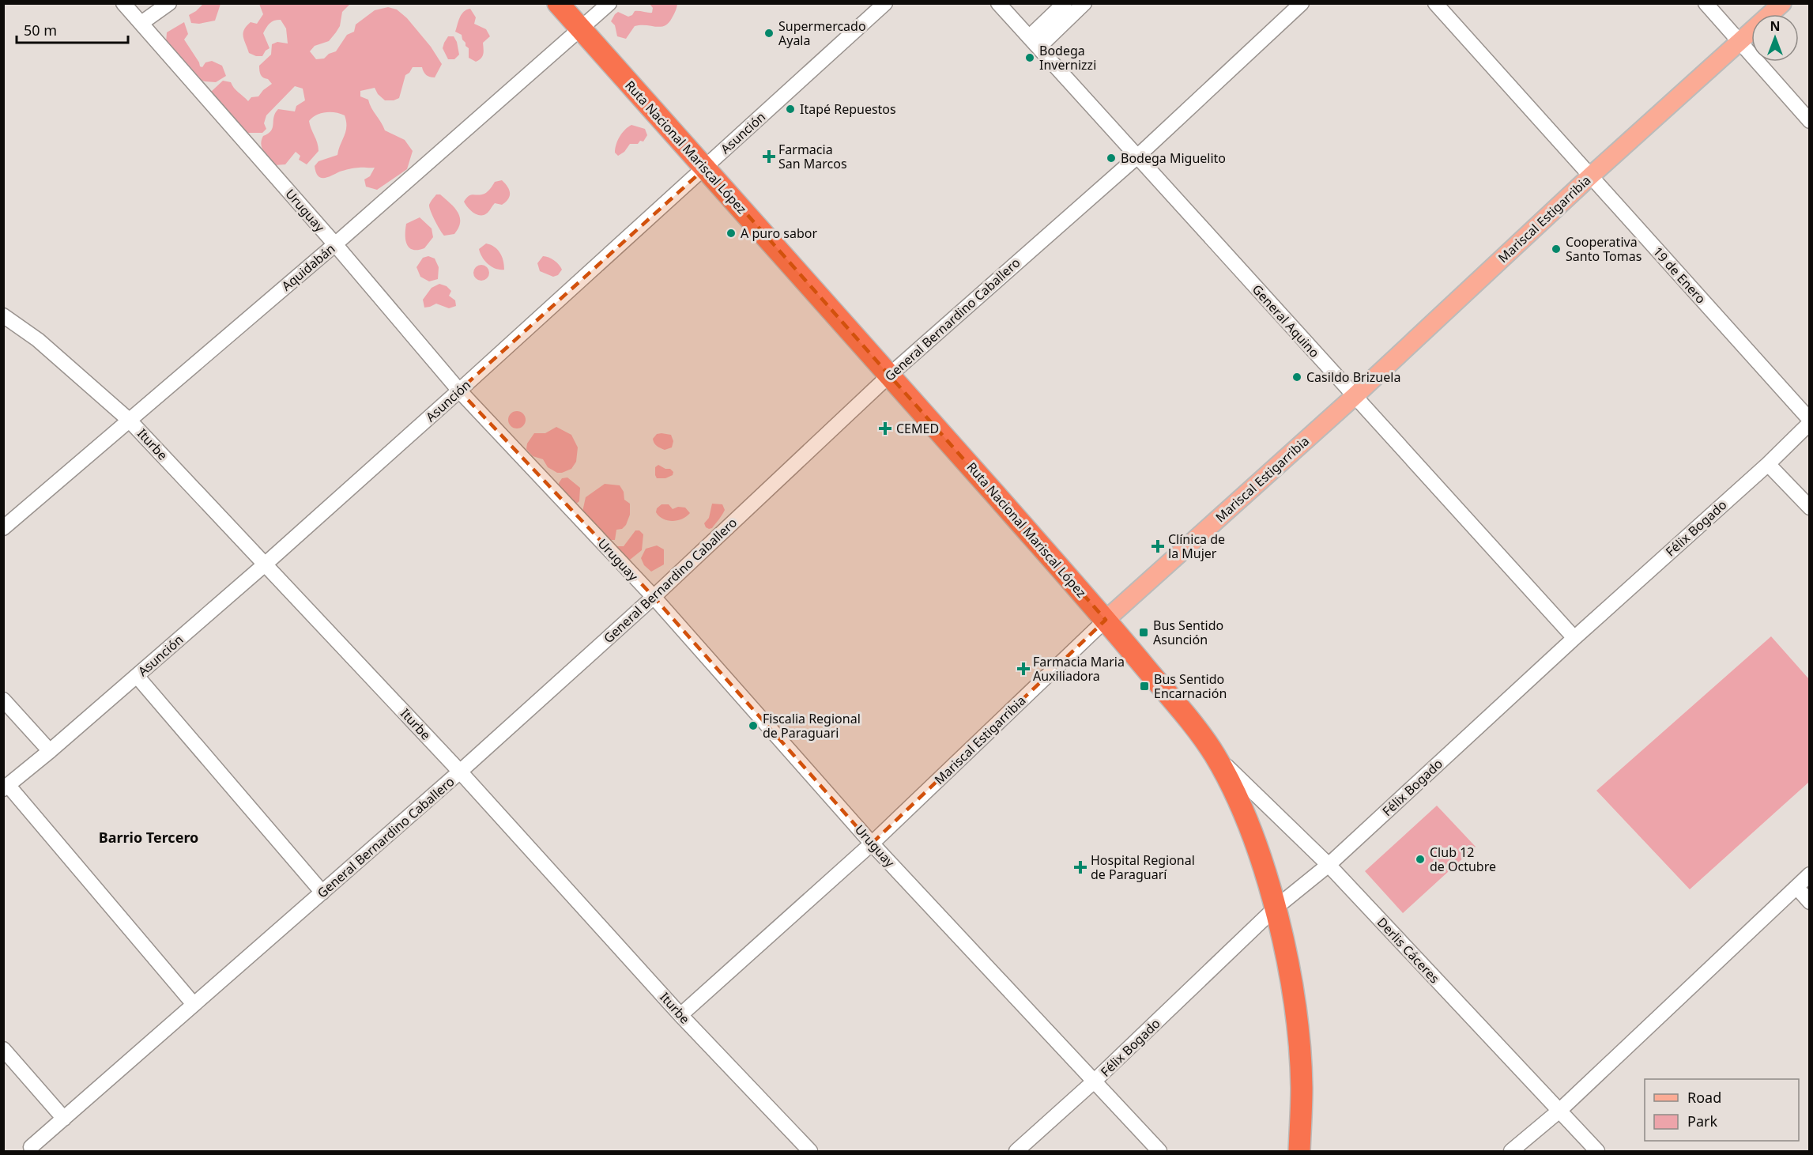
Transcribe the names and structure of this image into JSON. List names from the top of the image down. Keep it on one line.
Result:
{"streets":{"highway":["Ruta Nacional Mariscal López"],"main road":["Mariscal Estigarribia"],"street":["Asunción","Uruguay","Aquidabán","19 de Enero","General Bernardino Caballero","General Aquino","Iturbe","Félix Bogado","Derlis Cáceres"]},"crossings":[["Asunción","Ruta Nacional Mariscal López"],["Asunción","Uruguay"],["Asunción","Iturbe"],["Ruta Nacional Mariscal López","Mariscal Estigarribia"],["Ruta Nacional Mariscal López","Aquidabán"],["Ruta Nacional Mariscal López","General Bernardino Caballero"],["Ruta Nacional Mariscal López","Félix Bogado"],["Ruta Nacional Mariscal López","Derlis Cáceres"],["Uruguay","Mariscal Estigarribia"],["Uruguay","Aquidabán"],["Uruguay","General Bernardino Caballero"],["Uruguay","Félix Bogado"],["Mariscal Estigarribia","19 de Enero"],["Mariscal Estigarribia","General Aquino"],["Mariscal Estigarribia","Iturbe"],["Aquidabán","Iturbe"],["General Bernardino Caballero","General Aquino"],["General Bernardino Caballero","Iturbe"],["General Aquino","Félix Bogado"],["Félix Bogado","Derlis Cáceres"]],"districts":["Barrio Tercero"],"places":{"other":["Supermercado Ayala","Bodega Invernizzi","Itapé Repuestos","Bodega Miguelito","A puro sabor","Cooperativa Santo Tomas","Casildo Brizuela","Fiscalia Regional de Paraguari","Club 12 de Octubre"],"health":["Farmacia San Marcos","CEMED","Clínica de la Mujer","Farmacia Maria Auxiliadora","Hospital Regional de Paraguarí"],"transit":["Bus Sentido Asunción","Bus Sentido Encarnación"]},"legend":["Road","Park"],"scale_bar":"50 m","north":"top"}
